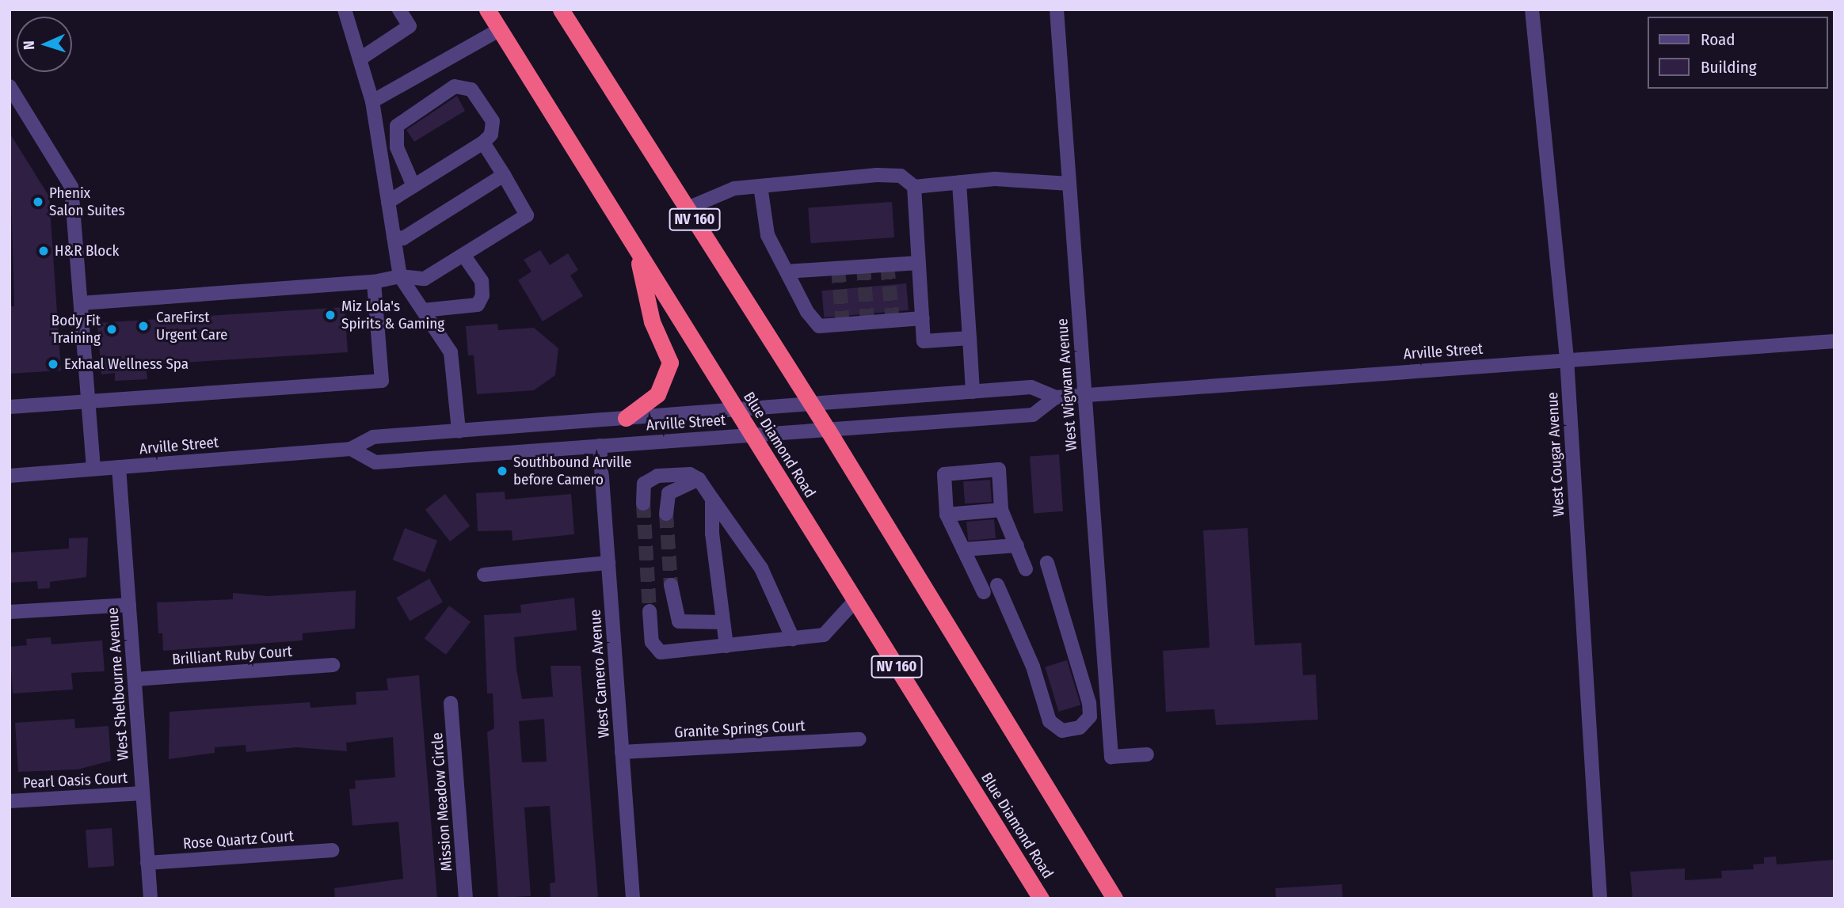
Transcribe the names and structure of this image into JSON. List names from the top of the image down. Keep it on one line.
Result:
{"streets":{"highway":["NV 160","Blue Diamond Road"],"street":["Arville Street","West Wigwam Avenue","West Cougar Avenue","Brilliant Ruby Court","West Camero Avenue","West Shelbourne Avenue","Granite Springs Court","Pearl Oasis Court","Mission Meadow Circle","Rose Quartz Court"]},"crossings":[["NV 160","Arville Street"],["Arville Street","West Wigwam Avenue"],["Arville Street","Blue Diamond Road"],["Arville Street","West Cougar Avenue"],["Arville Street","West Camero Avenue"],["Arville Street","West Shelbourne Avenue"],["Brilliant Ruby Court","West Shelbourne Avenue"],["West Camero Avenue","Granite Springs Court"],["West Shelbourne Avenue","Pearl Oasis Court"],["West Shelbourne Avenue","Rose Quartz Court"]],"places":["Phenix Salon Suites","H&R Block","Miz Lola's Spirits & Gaming","CareFirst Urgent Care","Body Fit Training","Exhaal Wellness Spa","Southbound Arville before Camero"],"legend":["Road","Building"],"north":"left"}
